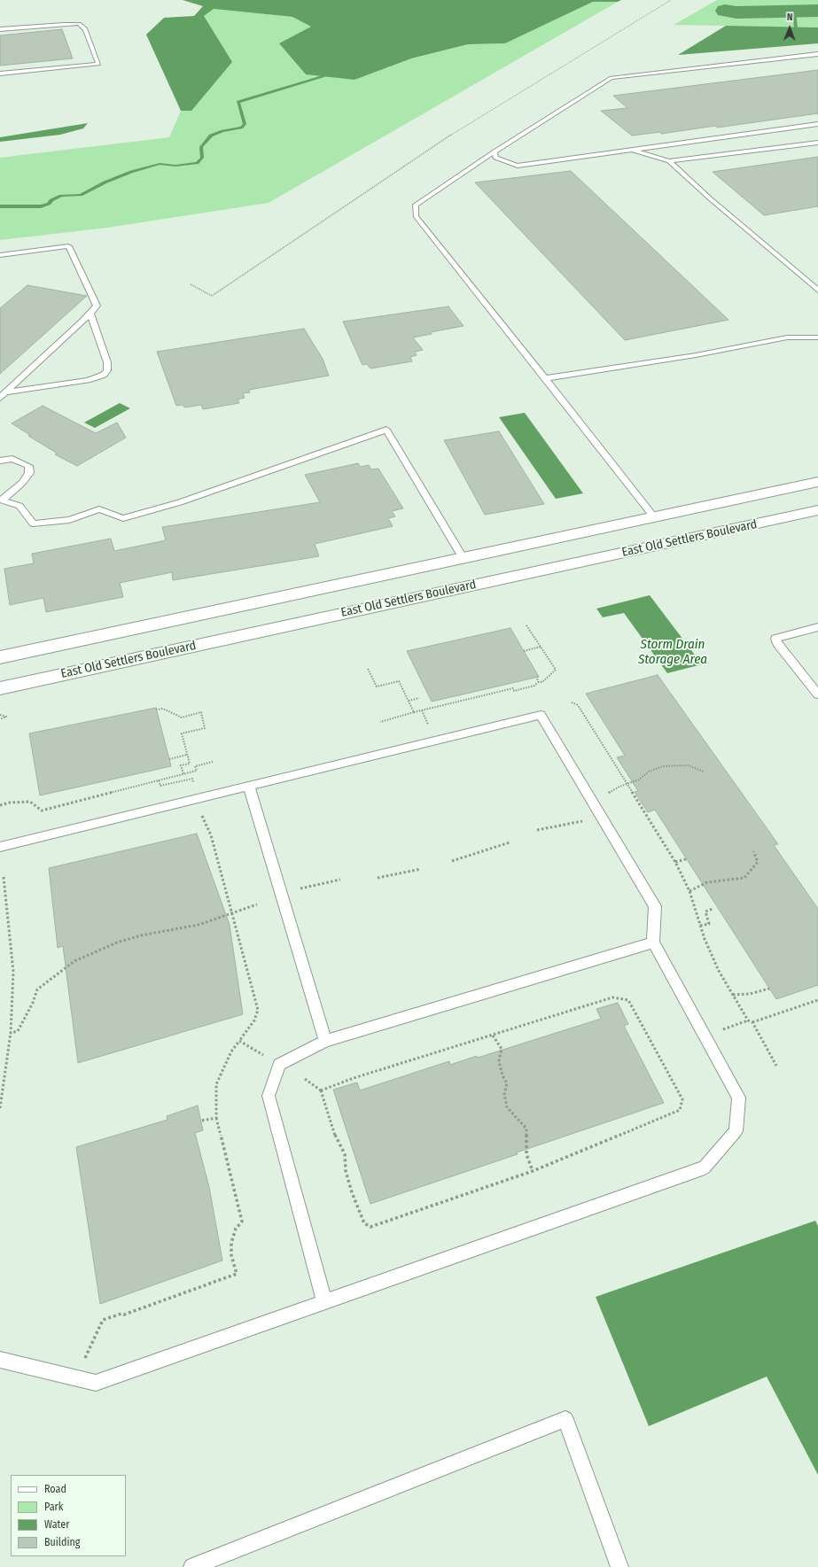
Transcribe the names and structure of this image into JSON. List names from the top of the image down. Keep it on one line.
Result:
{"streets":{"main road":["East Old Settlers Boulevard"]},"water":["Storm Drain Storage Area"],"legend":["Road","Park","Water","Building"],"north":"top"}
